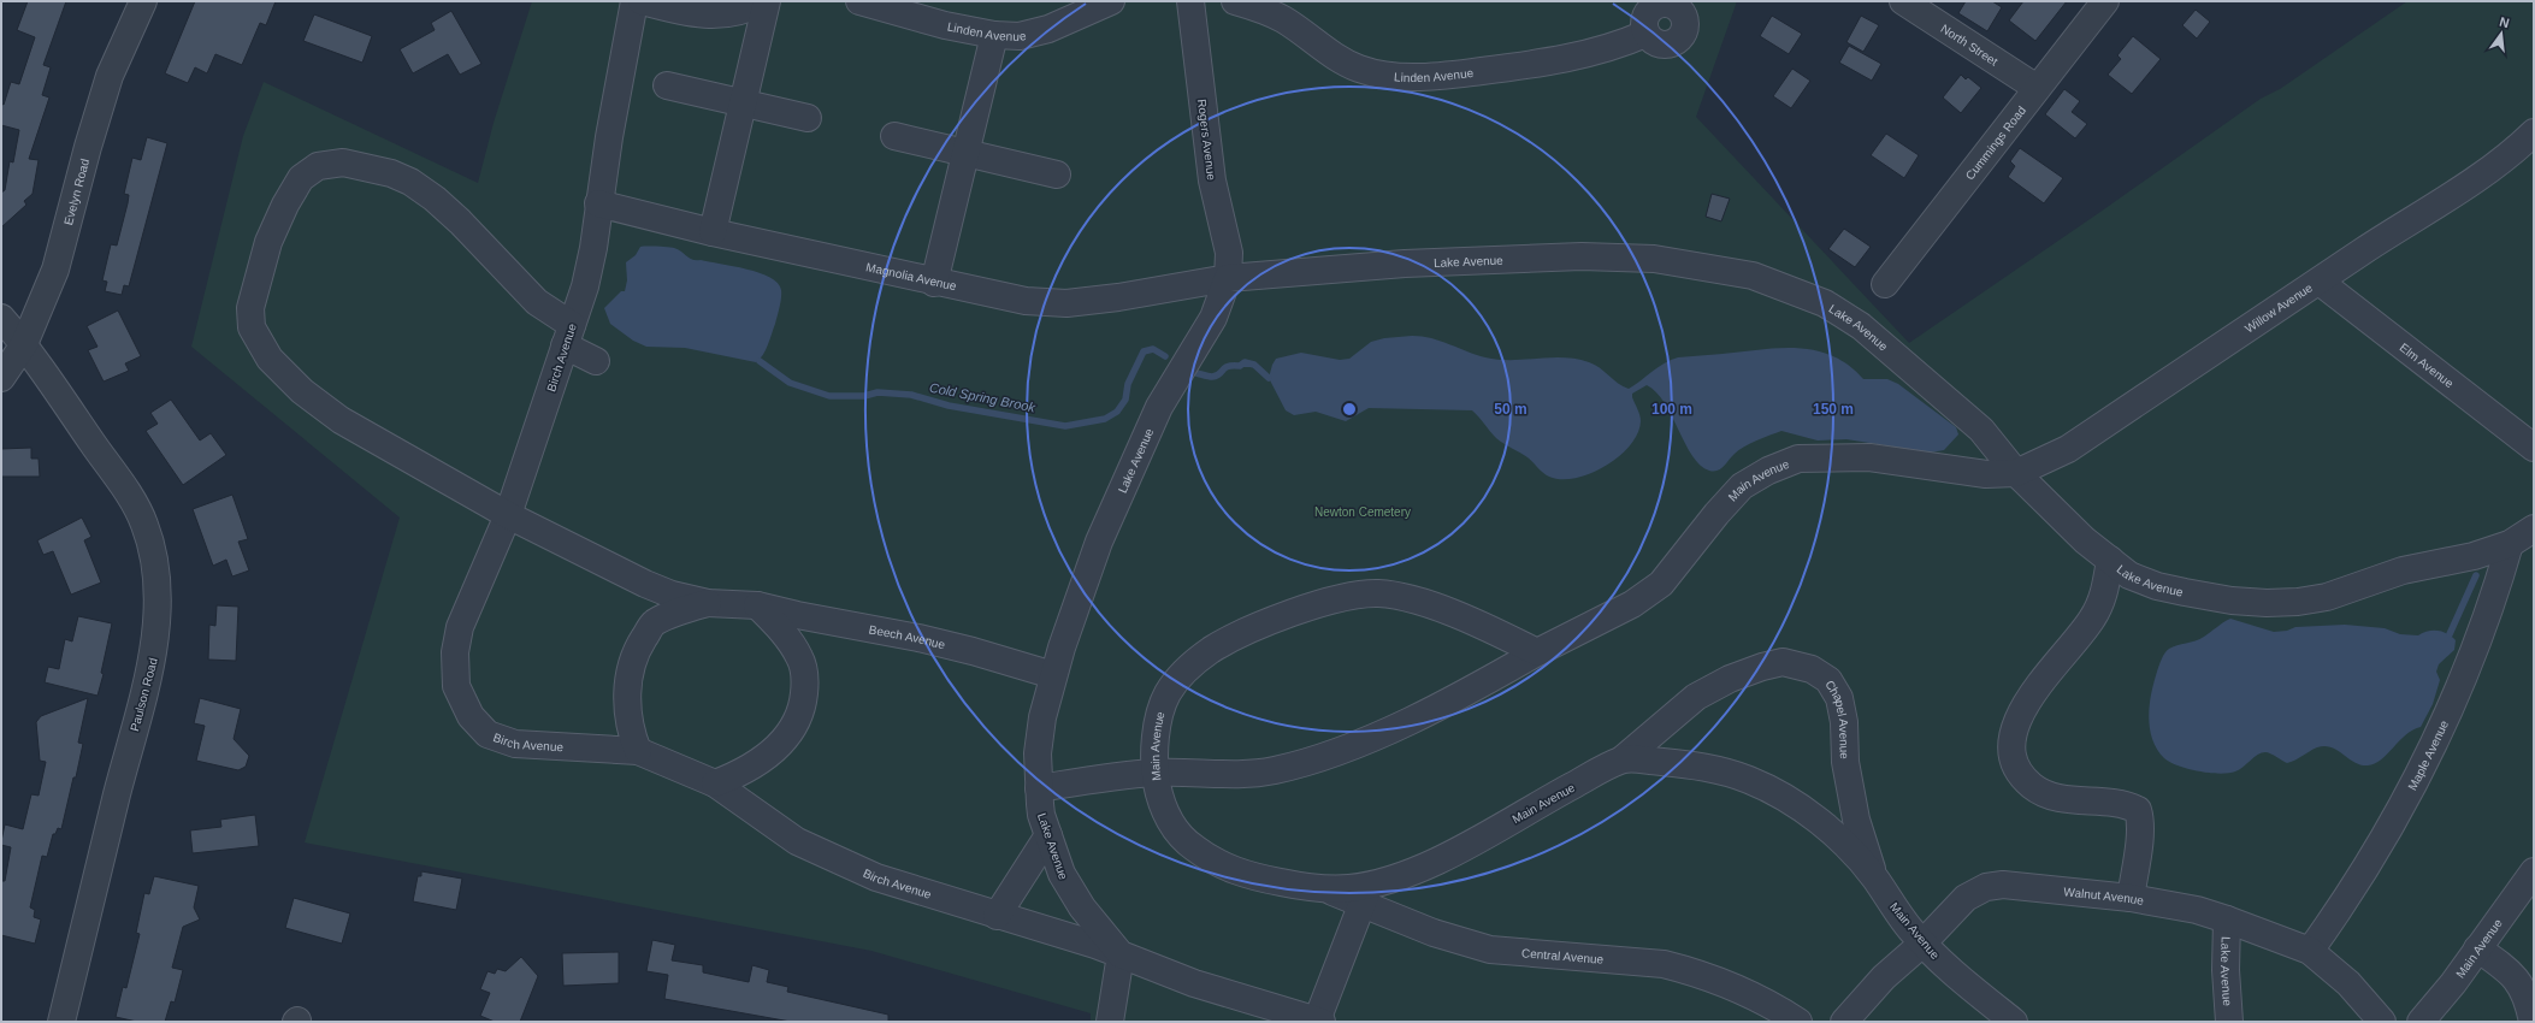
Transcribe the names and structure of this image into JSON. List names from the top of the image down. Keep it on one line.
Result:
{"streets":{"street":["Linden Avenue","North Street","Rogers Avenue","Cummings Road","Evelyn Road","Lake Avenue","Magnolia Avenue","Willow Avenue","Birch Avenue","Elm Avenue","Main Avenue","Beech Avenue","Paulson Road","Chapel Avenue","Maple Avenue","Walnut Avenue","Central Avenue"]},"crossings":[["North Street","Cummings Road"],["Rogers Avenue","Lake Avenue"],["Rogers Avenue","Magnolia Avenue"],["Evelyn Road","Paulson Road"],["Lake Avenue","Magnolia Avenue"],["Lake Avenue","Willow Avenue"],["Lake Avenue","Birch Avenue"],["Lake Avenue","Main Avenue"],["Lake Avenue","Beech Avenue"],["Lake Avenue","Maple Avenue"],["Lake Avenue","Walnut Avenue"],["Magnolia Avenue","Birch Avenue"],["Willow Avenue","Elm Avenue"],["Willow Avenue","Main Avenue"],["Main Avenue","Chapel Avenue"],["Main Avenue","Walnut Avenue"],["Main Avenue","Central Avenue"],["Maple Avenue","Walnut Avenue"]],"water":["Cold Spring Brook"],"parks":["Newton Cemetery"],"north":"top","rings":["50 m","100 m","150 m"]}
